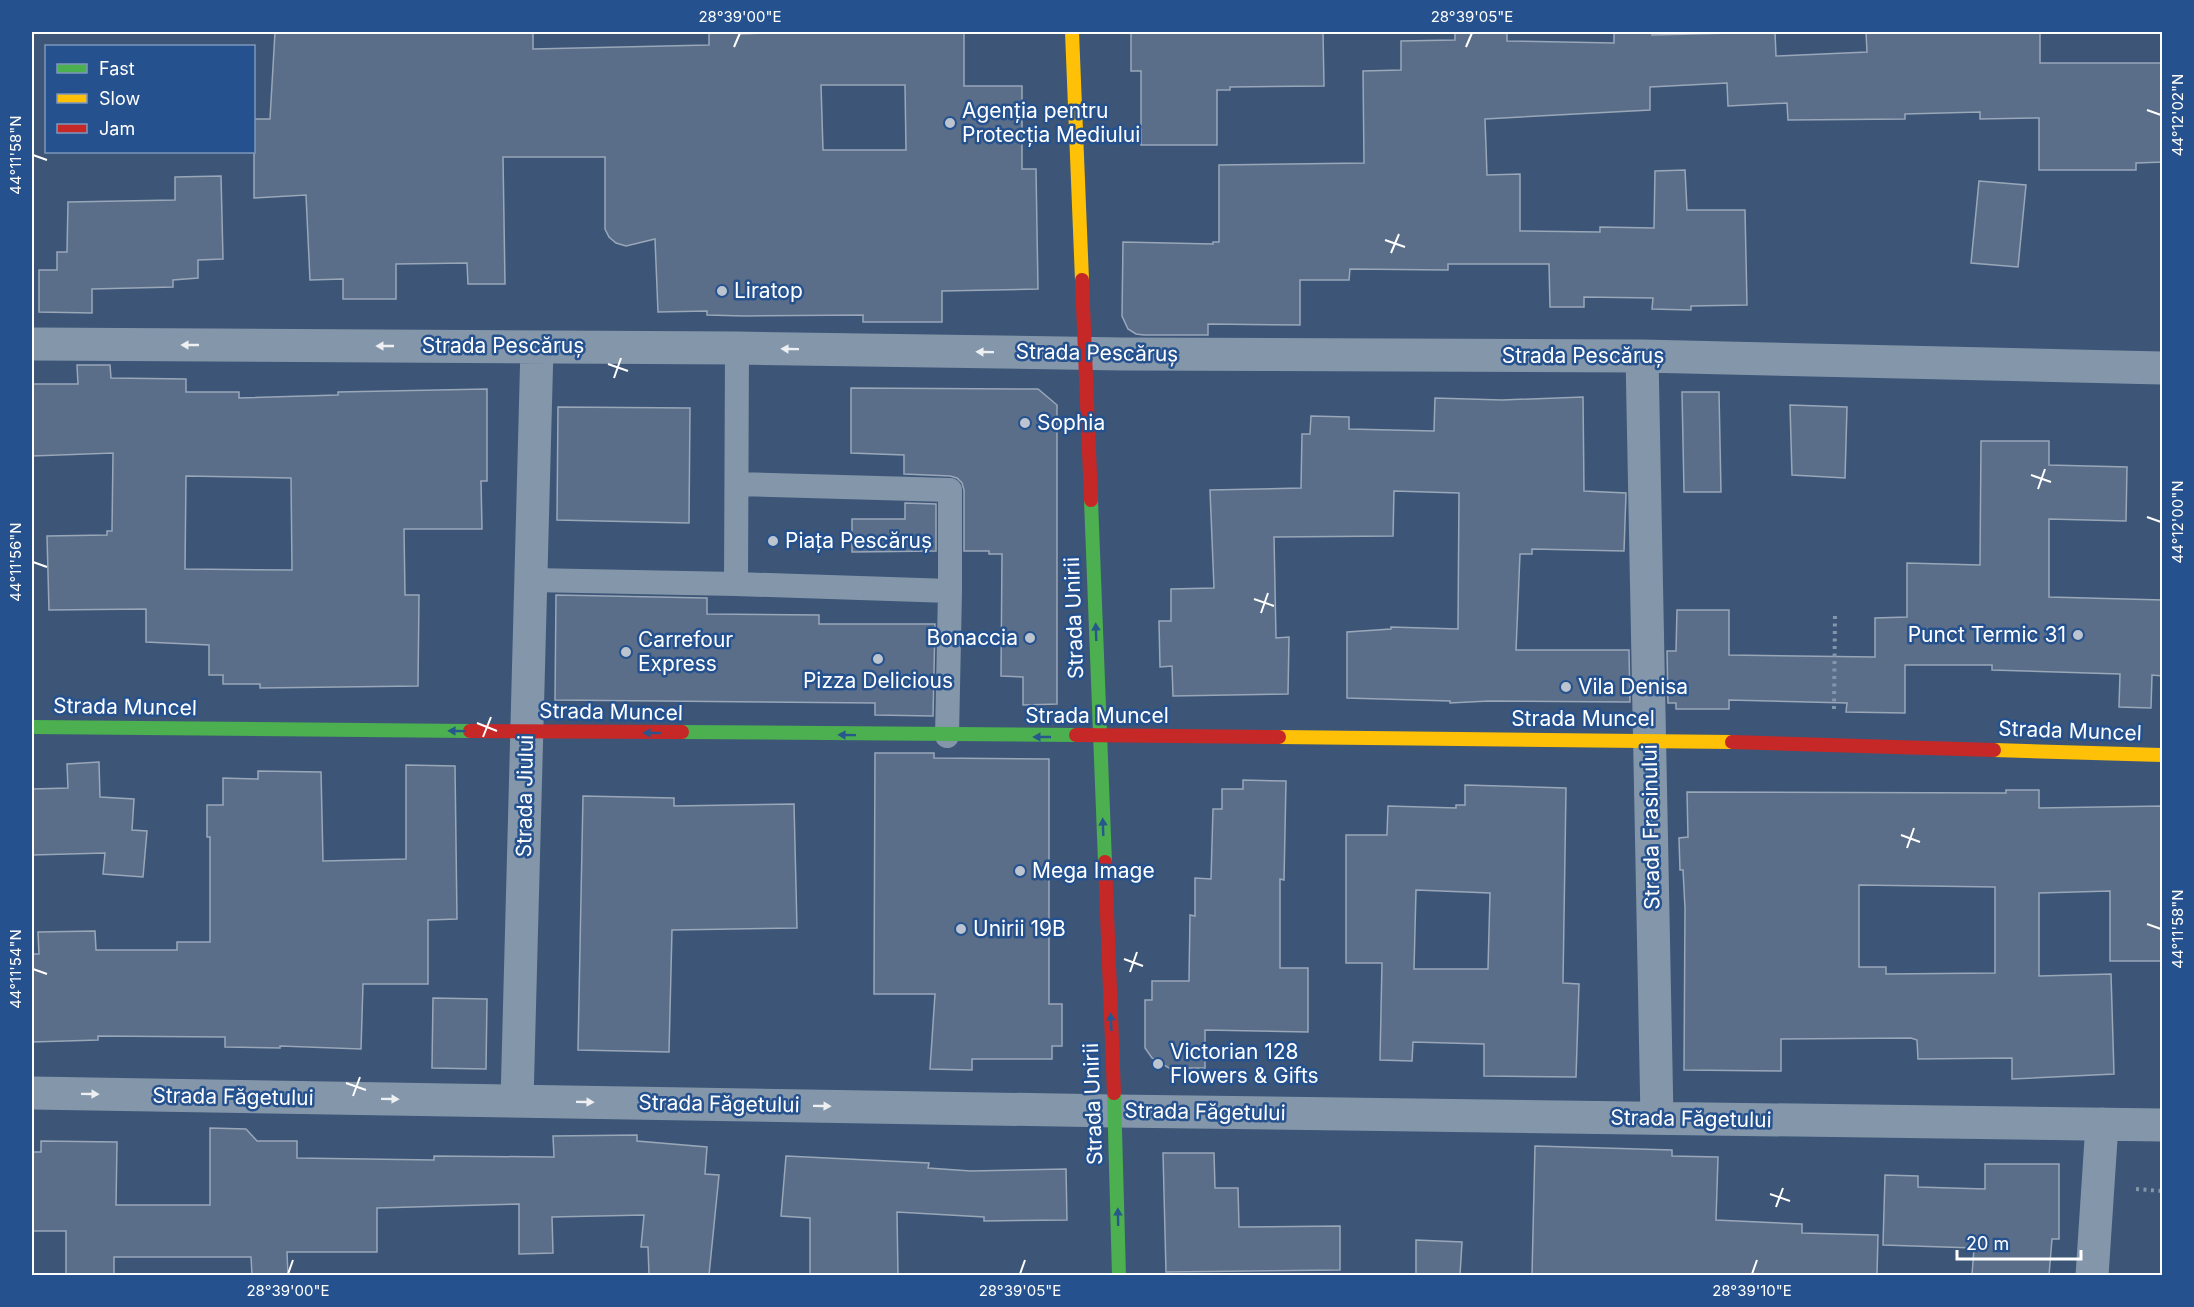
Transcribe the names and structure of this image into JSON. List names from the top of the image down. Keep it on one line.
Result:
{"streets":{"street":["Strada Pescăruș","Strada Unirii","Strada Muncel","Strada Jiului","Strada Frasinului","Strada Făgetului"]},"crossings":[["Strada Pescăruș","Strada Unirii"],["Strada Pescăruș","Strada Jiului"],["Strada Pescăruș","Strada Frasinului"],["Strada Unirii","Strada Muncel"],["Strada Unirii","Strada Făgetului"],["Strada Muncel","Strada Jiului"],["Strada Muncel","Strada Frasinului"],["Strada Jiului","Strada Făgetului"],["Strada Frasinului","Strada Făgetului"]],"one_way":["Strada Pescăruș","Strada Unirii","Strada Muncel","Strada Făgetului"],"places":["Agenția pentru Protecția Mediului","Liratop","Sophia","Piața Pescăruș","Punct Termic 31","Bonaccia","Carrefour Express","Pizza Delicious","Vila Denisa","Mega Image","Unirii 19B","Victorian 128 Flowers & Gifts"],"legend":["Fast","Slow","Jam"],"scale_bar":"20 m","coordinates":["28°39'00\"E","28°39'05\"E","44°12'02\"N","44°11'58\"N","44°12'00\"N","44°11'56\"N","44°11'54\"N","28°39'10\"E"]}
